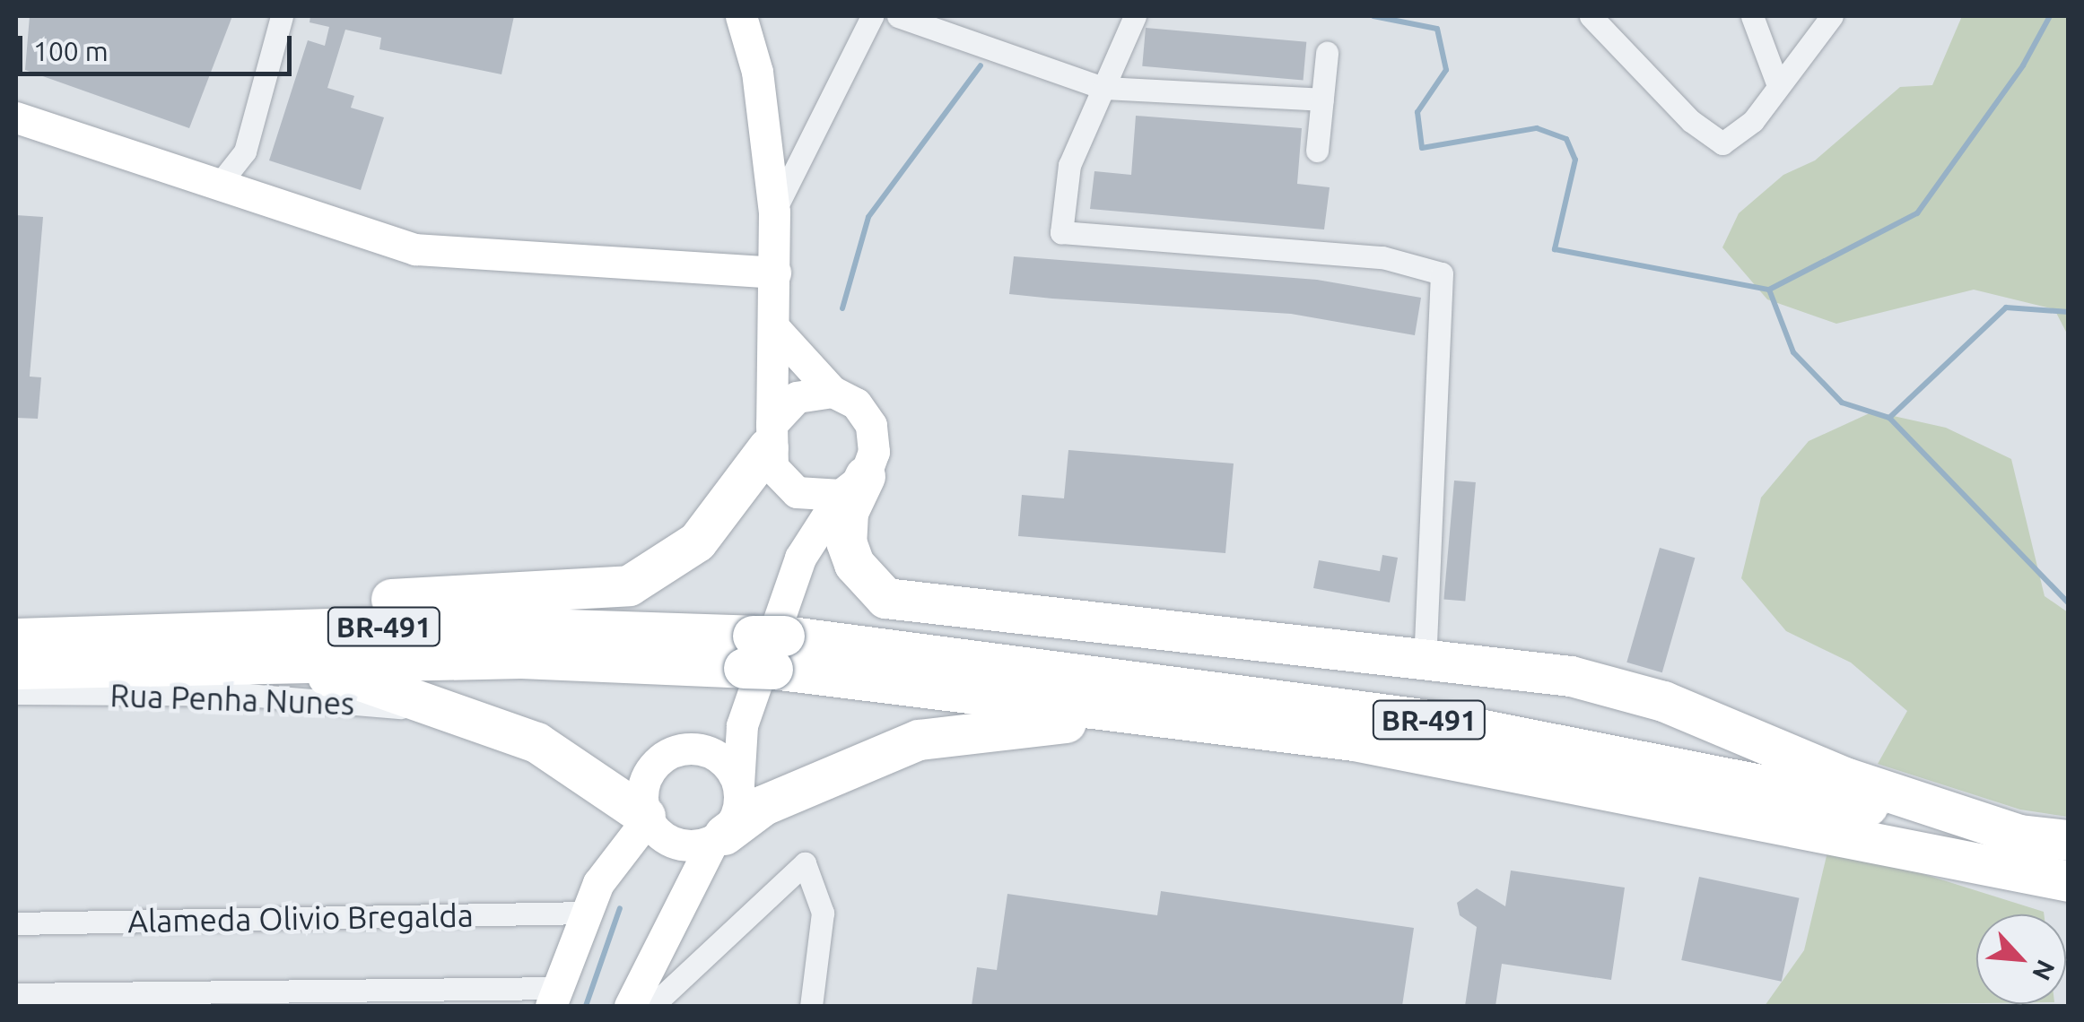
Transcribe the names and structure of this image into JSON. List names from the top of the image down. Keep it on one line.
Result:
{"streets":{"highway":["BR-491"],"street":["Rua Penha Nunes","Alameda Olivio Bregalda"]},"scale_bar":"100 m","north":"bottom right"}
